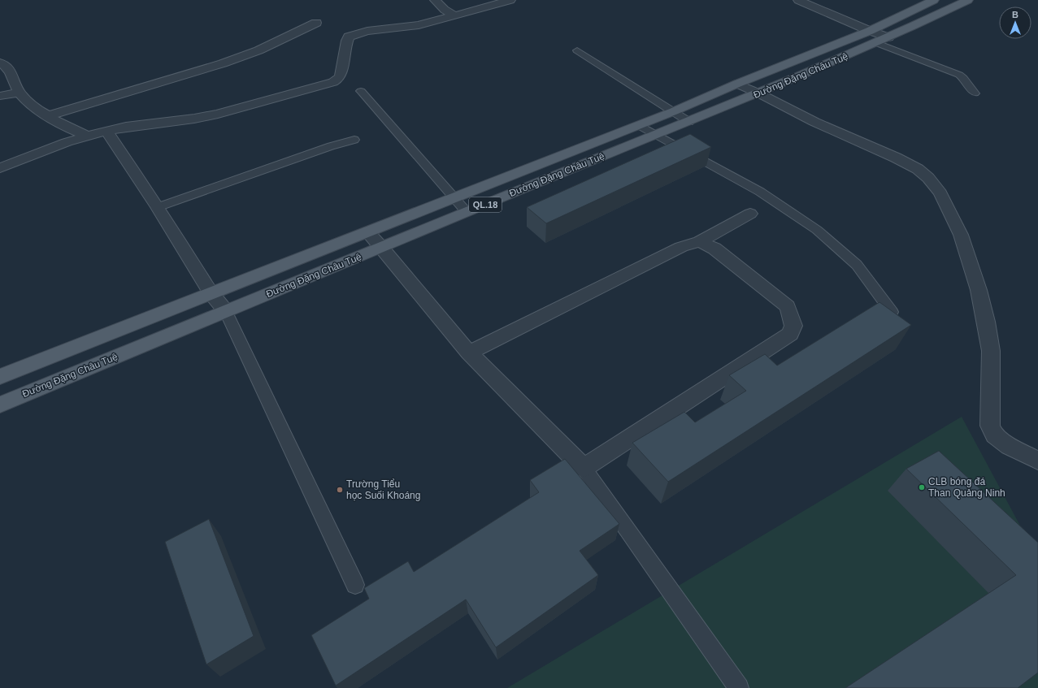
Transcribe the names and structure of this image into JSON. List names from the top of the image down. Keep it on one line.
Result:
{"streets":{"main road":["Đường Đặng Châu Tuệ","QL.18"]},"places":["CLB bóng đá Than Quảng Ninh","Trường Tiểu học Suối Khoáng"],"north":"top"}
